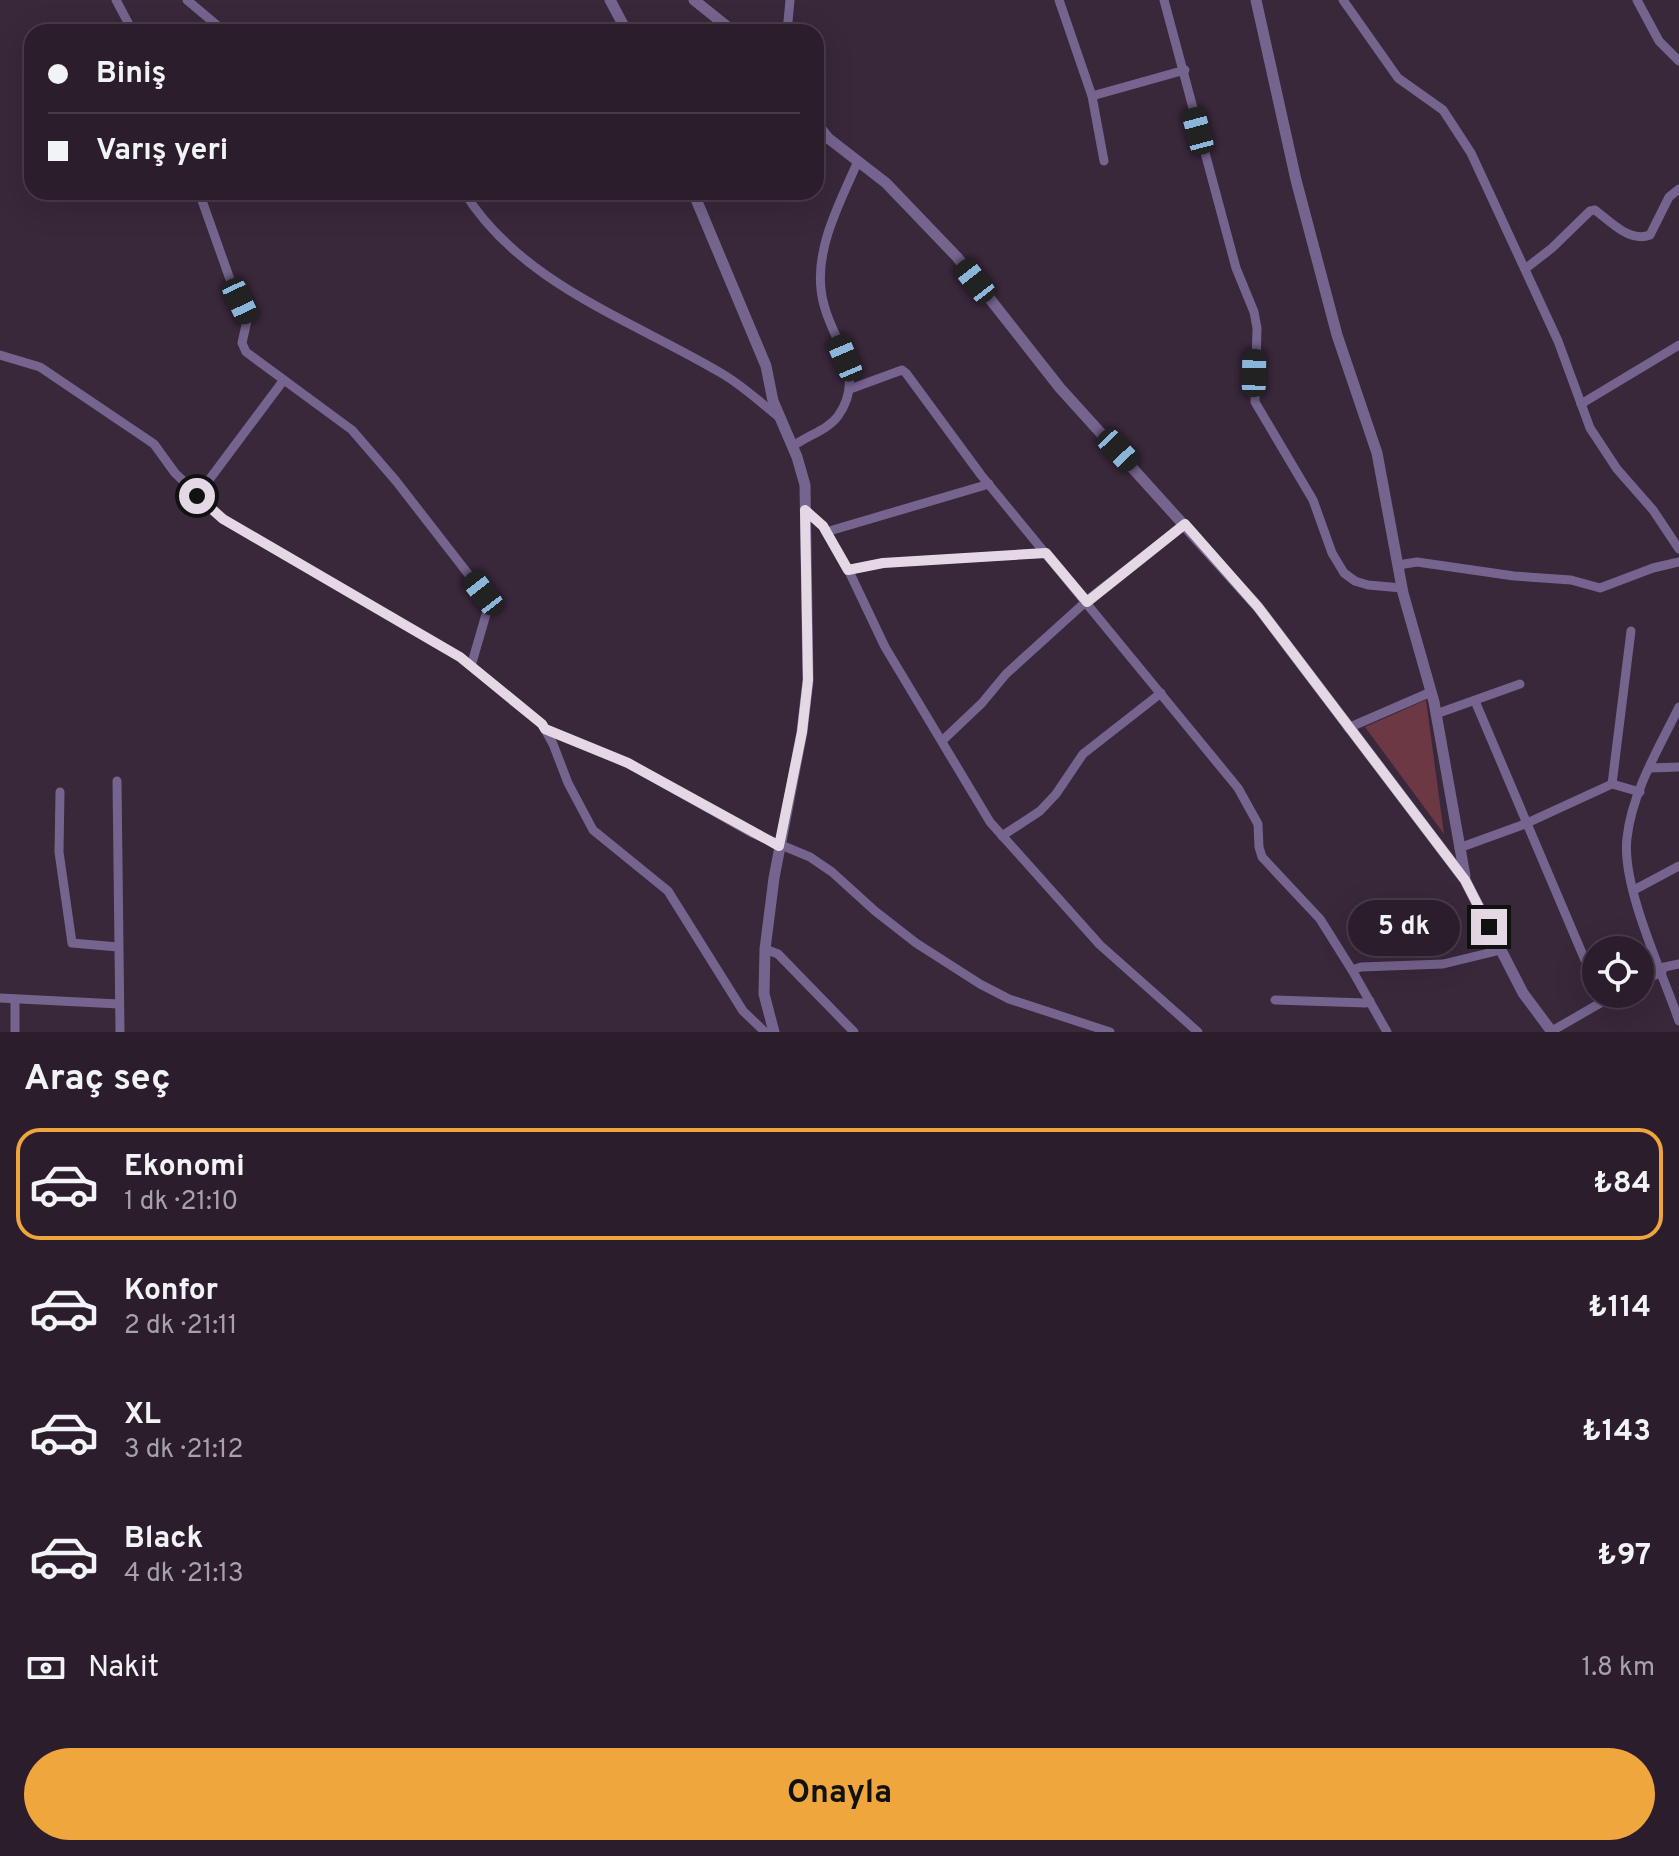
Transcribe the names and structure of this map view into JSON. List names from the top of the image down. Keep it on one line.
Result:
{"page":{"banner":["Biniş","Varış yeri"],"bubble":"5 dk","heading":"Araç seç","list":[{"name":"Ekonomi","note":"1 dk · 21:10","value":"₺84"},{"name":"Konfor","note":"2 dk · 21:11","value":"₺114"},{"name":"XL","note":"3 dk · 21:12","value":"₺143"},{"name":"Black","note":"4 dk · 21:13","value":"₺97"}],"pay":["Nakit","1.8 km"],"buttons":"Onayla"}}
